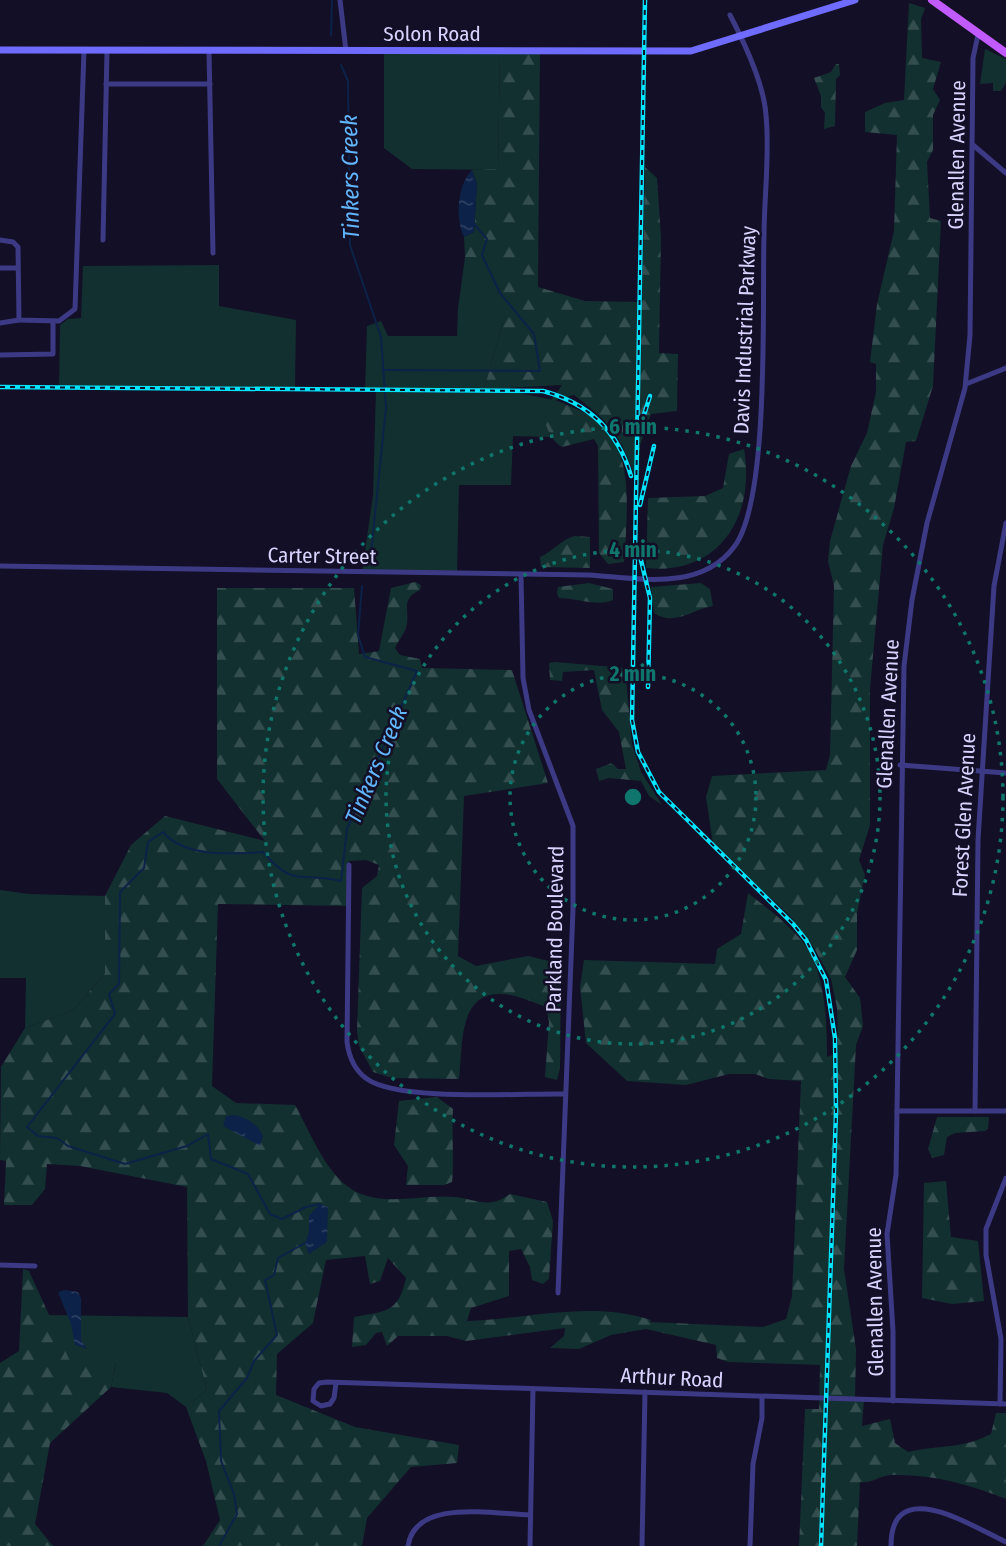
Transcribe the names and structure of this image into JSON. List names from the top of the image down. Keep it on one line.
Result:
{"streets":{"street":["Solon Road","Glenallen Avenue","Davis Industrial Parkway","Carter Street","Forest Glen Avenue","Parkland Boulevard","Arthur Road"]},"crossings":[["Solon Road","Davis Industrial Parkway"],["Glenallen Avenue","Arthur Road"],["Davis Industrial Parkway","Carter Street"],["Carter Street","Parkland Boulevard"]],"water":["Tinkers Creek"],"rings":["6 min","4 min","2 min"]}
